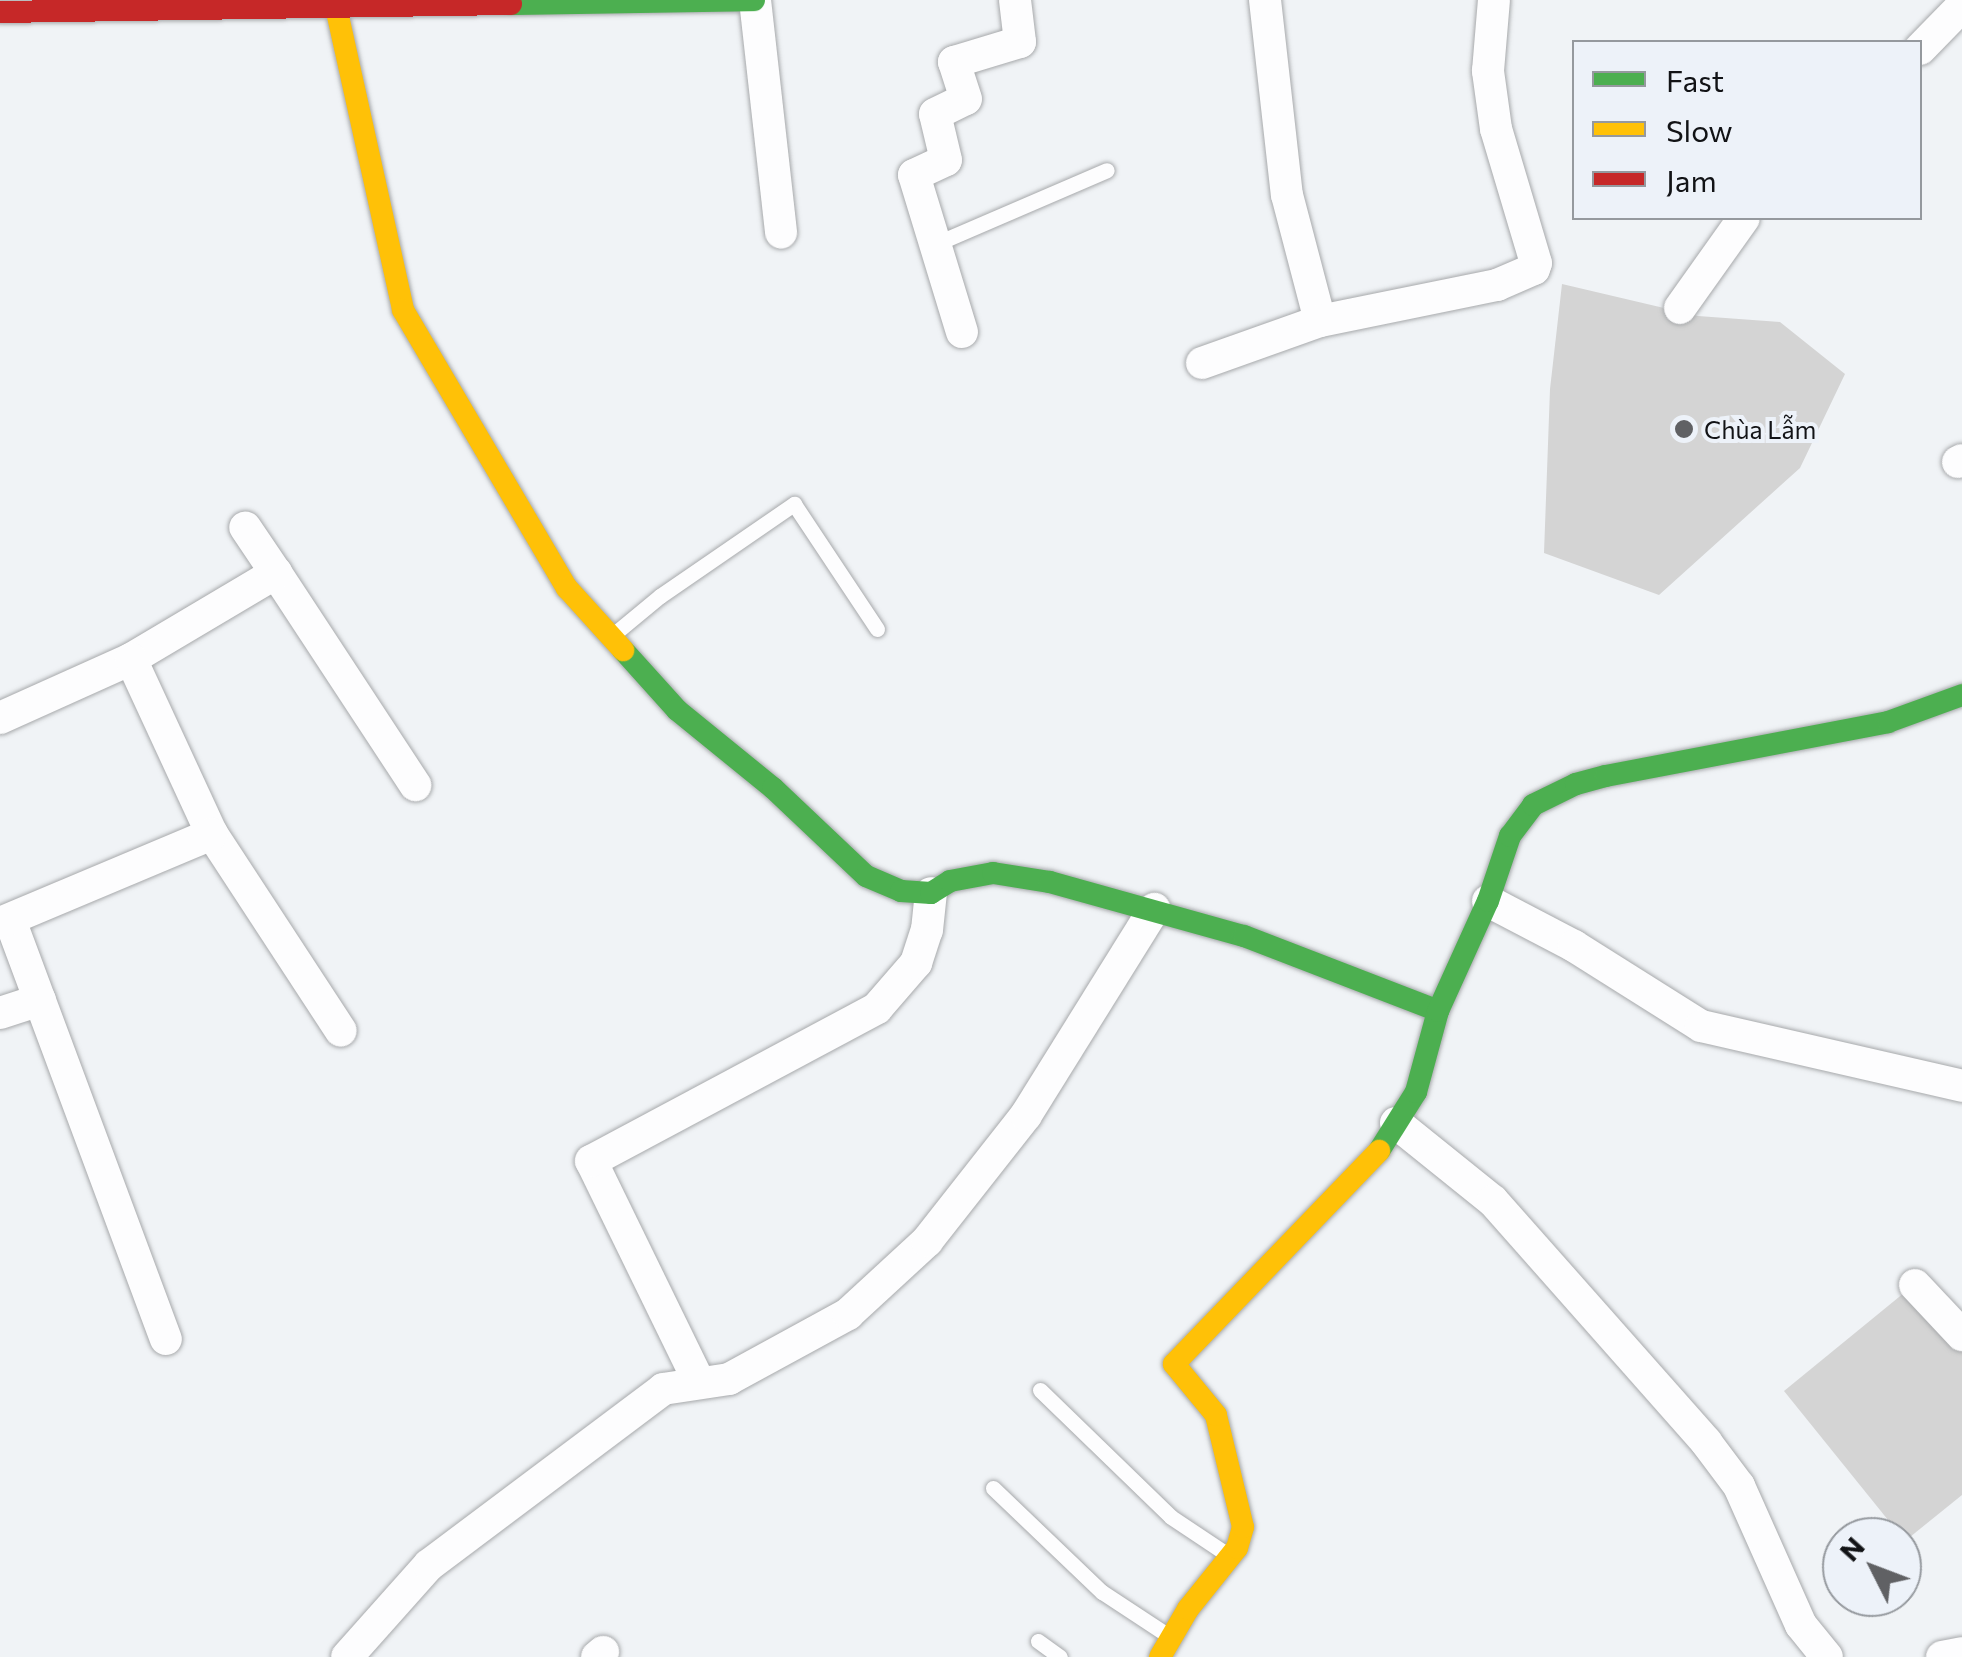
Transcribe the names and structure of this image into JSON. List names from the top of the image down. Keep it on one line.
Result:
{"places":["Chùa Lẫm"],"legend":["Fast","Slow","Jam"],"north":"top left"}
